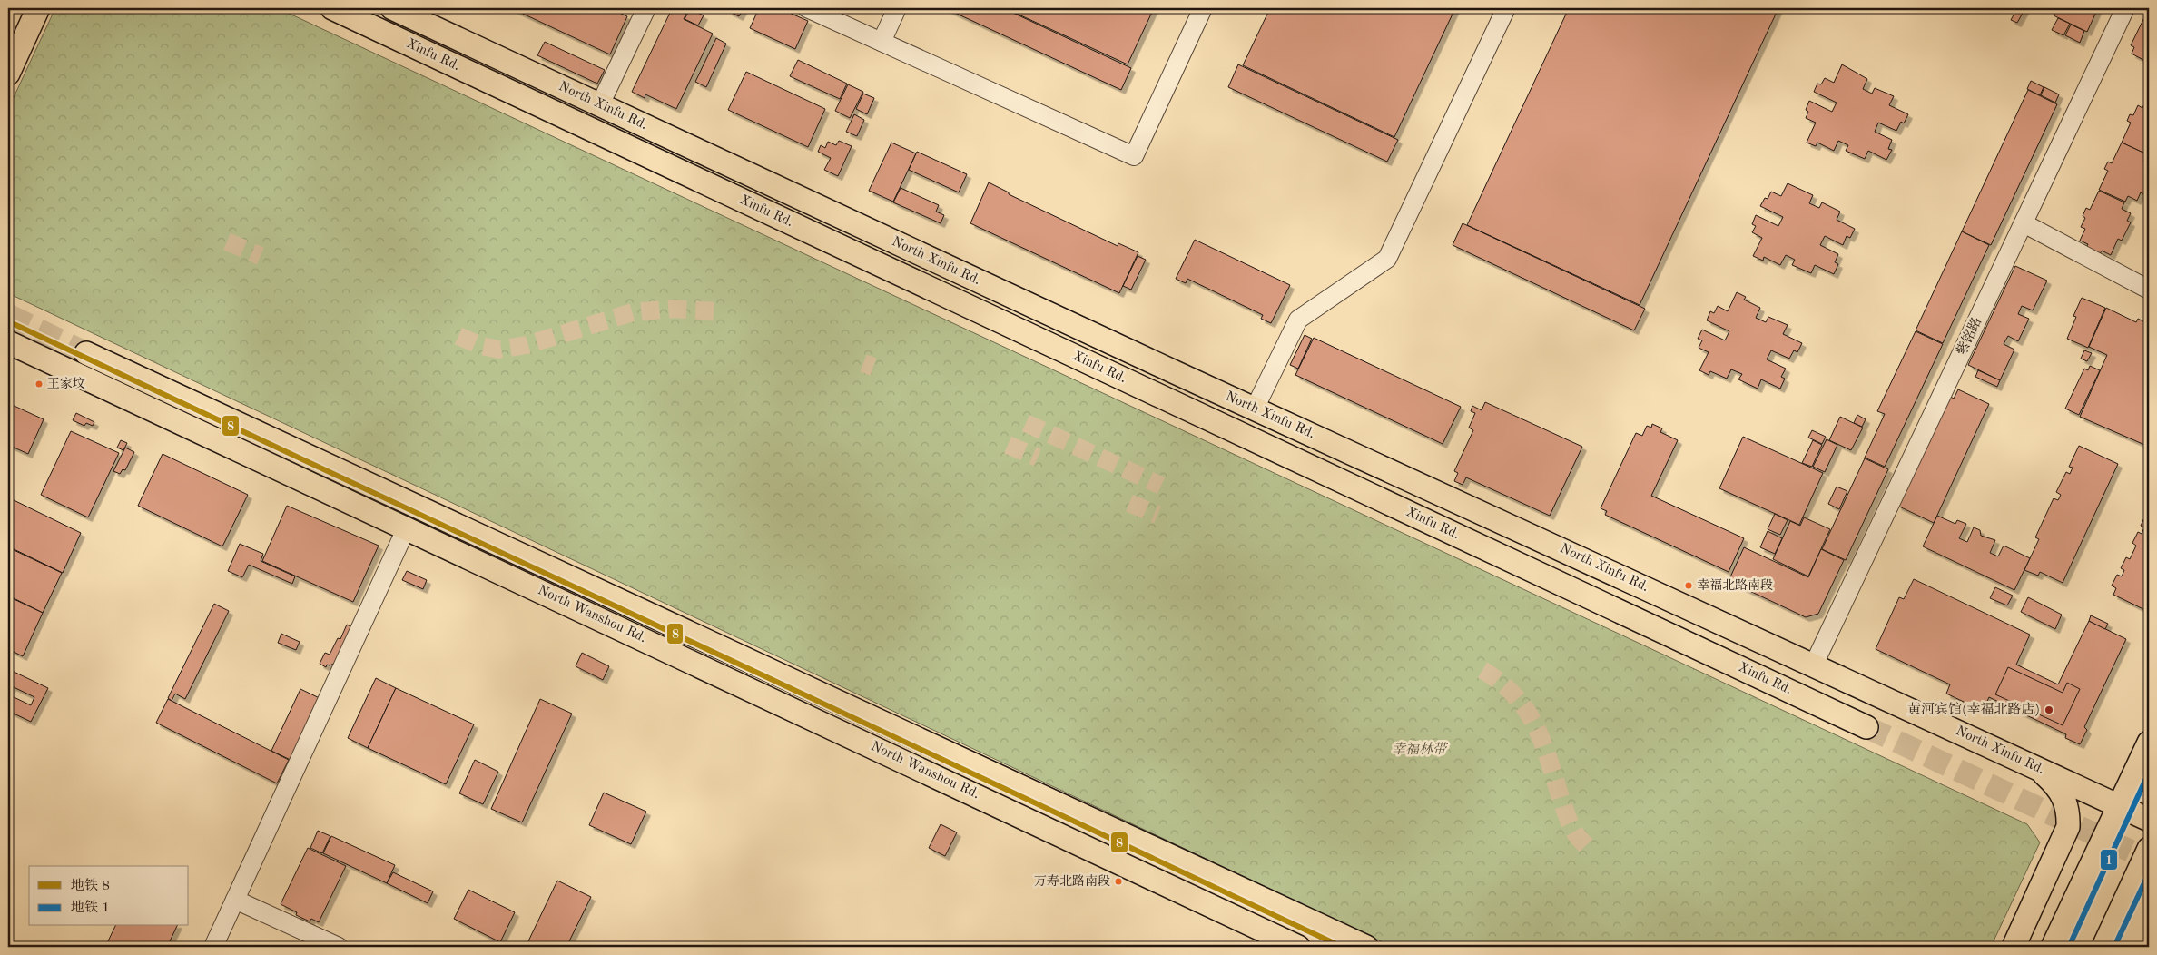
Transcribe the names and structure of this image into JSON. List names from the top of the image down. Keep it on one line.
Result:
{"streets":{"main road":["Xinfu Rd.","North Xinfu Rd.","North Wanshou Rd."],"street":["紫铭路"]},"crossings":[["North Xinfu Rd.","紫铭路"]],"parks":["幸福林带"],"places":["王家坟","幸福北路南段","黄河宾馆(幸福北路店)","万寿北路南段"],"lines":["metro line 8","metro line 1"],"legend":["地铁 8","地铁 1"]}
